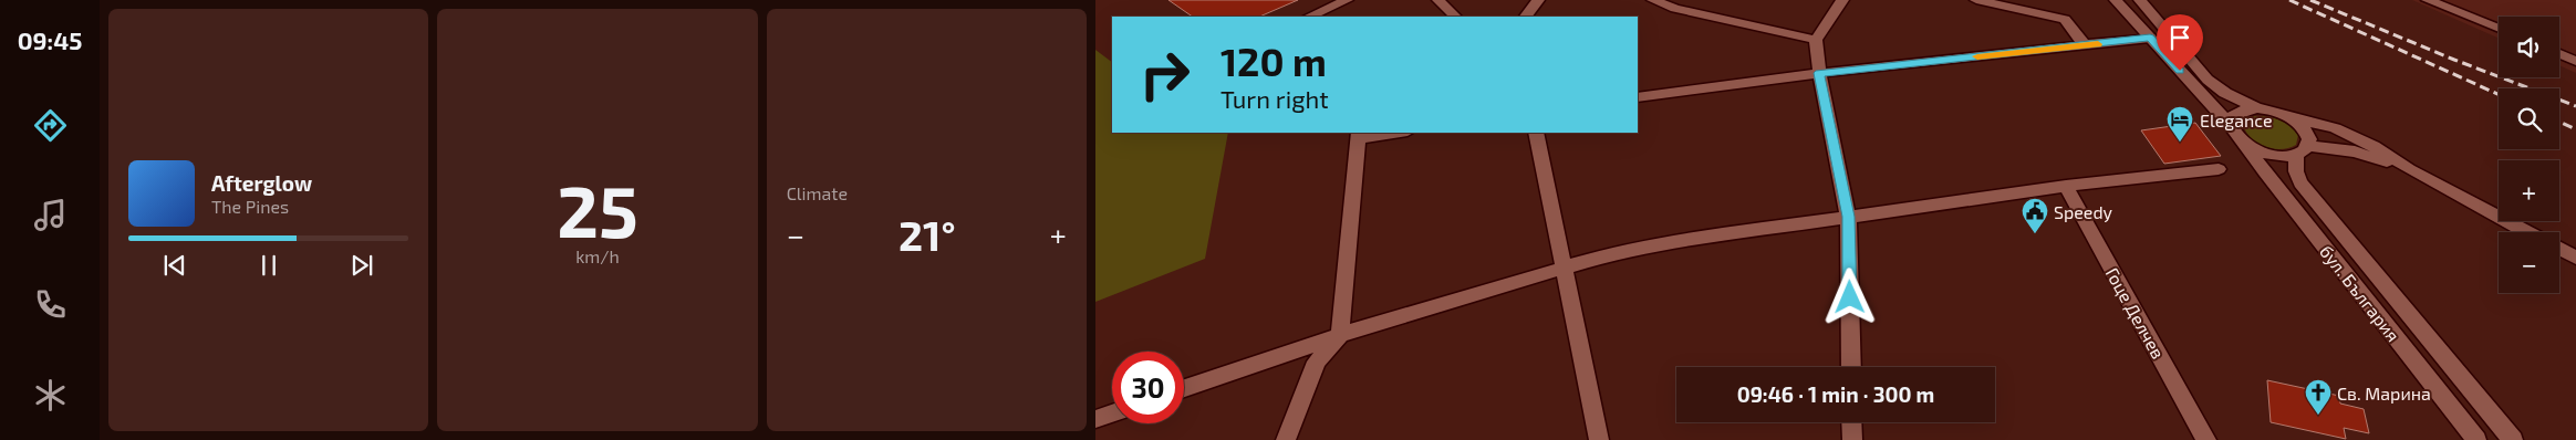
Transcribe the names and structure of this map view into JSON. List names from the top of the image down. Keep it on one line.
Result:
{"streets":{"street":["бул. България","Гоце Делчев"]},"places":{"hotel":["Elegance"],"public building":["Speedy"],"church":["Св. Марина"]},"page":{"tabs":"09:45","tile":[["25","km/h"],"Climate"],"map_buttons":["+","−"],"turn":["120 m","Turn right"],"song":["Afterglow","The Pines"],"heat":["−","21°","+"],"limit":"30","trip":"09:46 · 1 min · 300 m"}}
